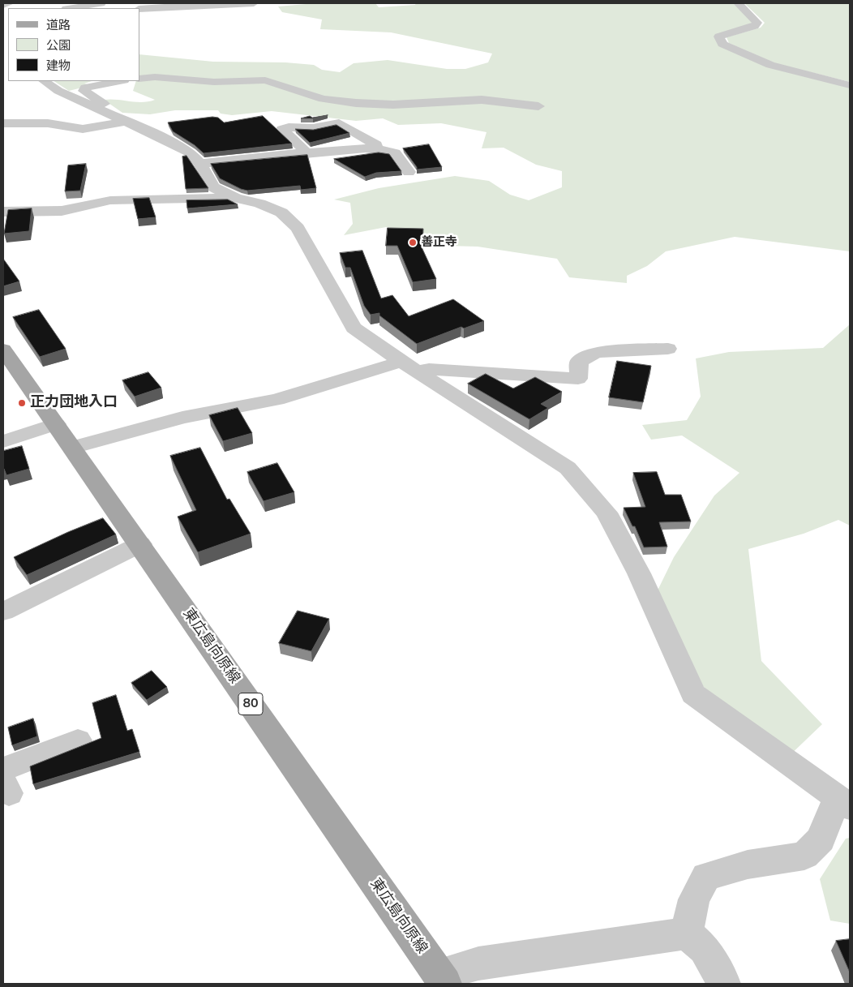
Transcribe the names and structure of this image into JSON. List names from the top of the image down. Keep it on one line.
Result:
{"streets":{"main road":["東広島向原線","80"]},"places":["善正寺","正力団地入口"],"legend":["道路","公園","建物"]}
